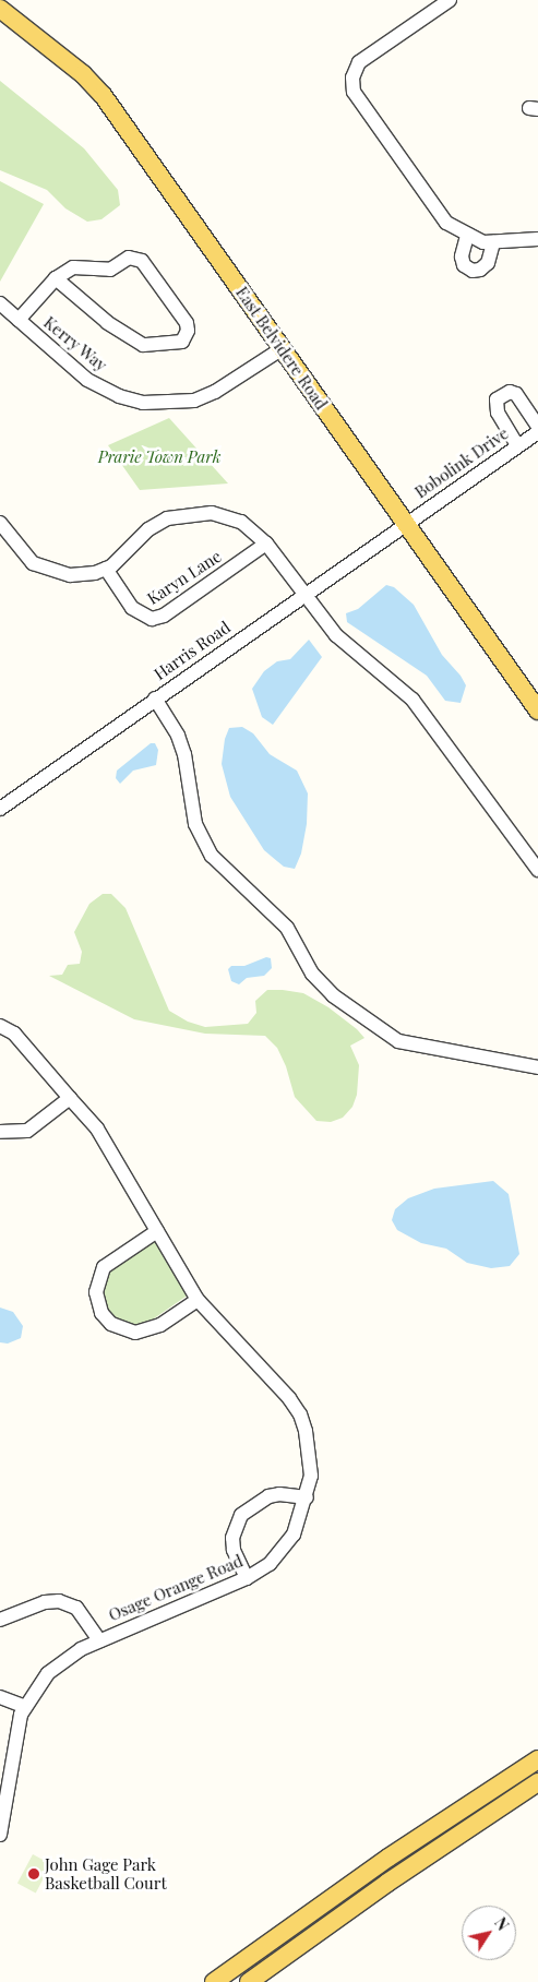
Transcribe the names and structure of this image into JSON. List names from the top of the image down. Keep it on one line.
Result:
{"streets":{"main road":["East Belvidere Road"],"street":["Kerry Way","Bobolink Drive","Karyn Lane","Harris Road","Osage Orange Road"]},"crossings":[["Kerry Way","East Belvidere Road"],["East Belvidere Road","Bobolink Drive"],["East Belvidere Road","Harris Road"],["Bobolink Drive","Harris Road"]],"parks":["Prarie Town Park"],"places":["John Gage Park Basketball Court"],"north":"top right"}
